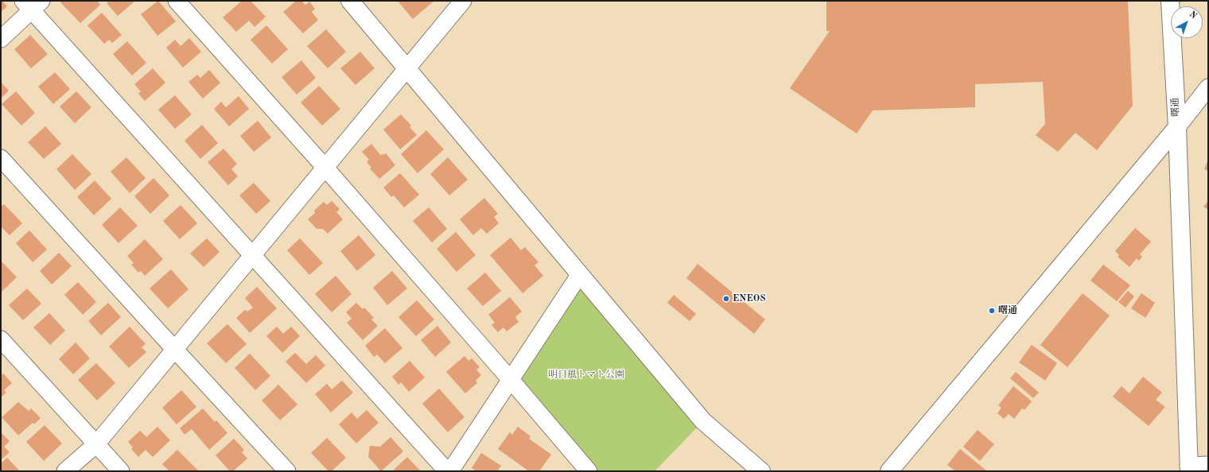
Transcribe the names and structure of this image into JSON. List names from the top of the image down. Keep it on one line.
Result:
{"streets":{"street":["曙通"]},"parks":["明日風トマト公園"],"places":["ENEOS","曙通"],"north":"top right"}
